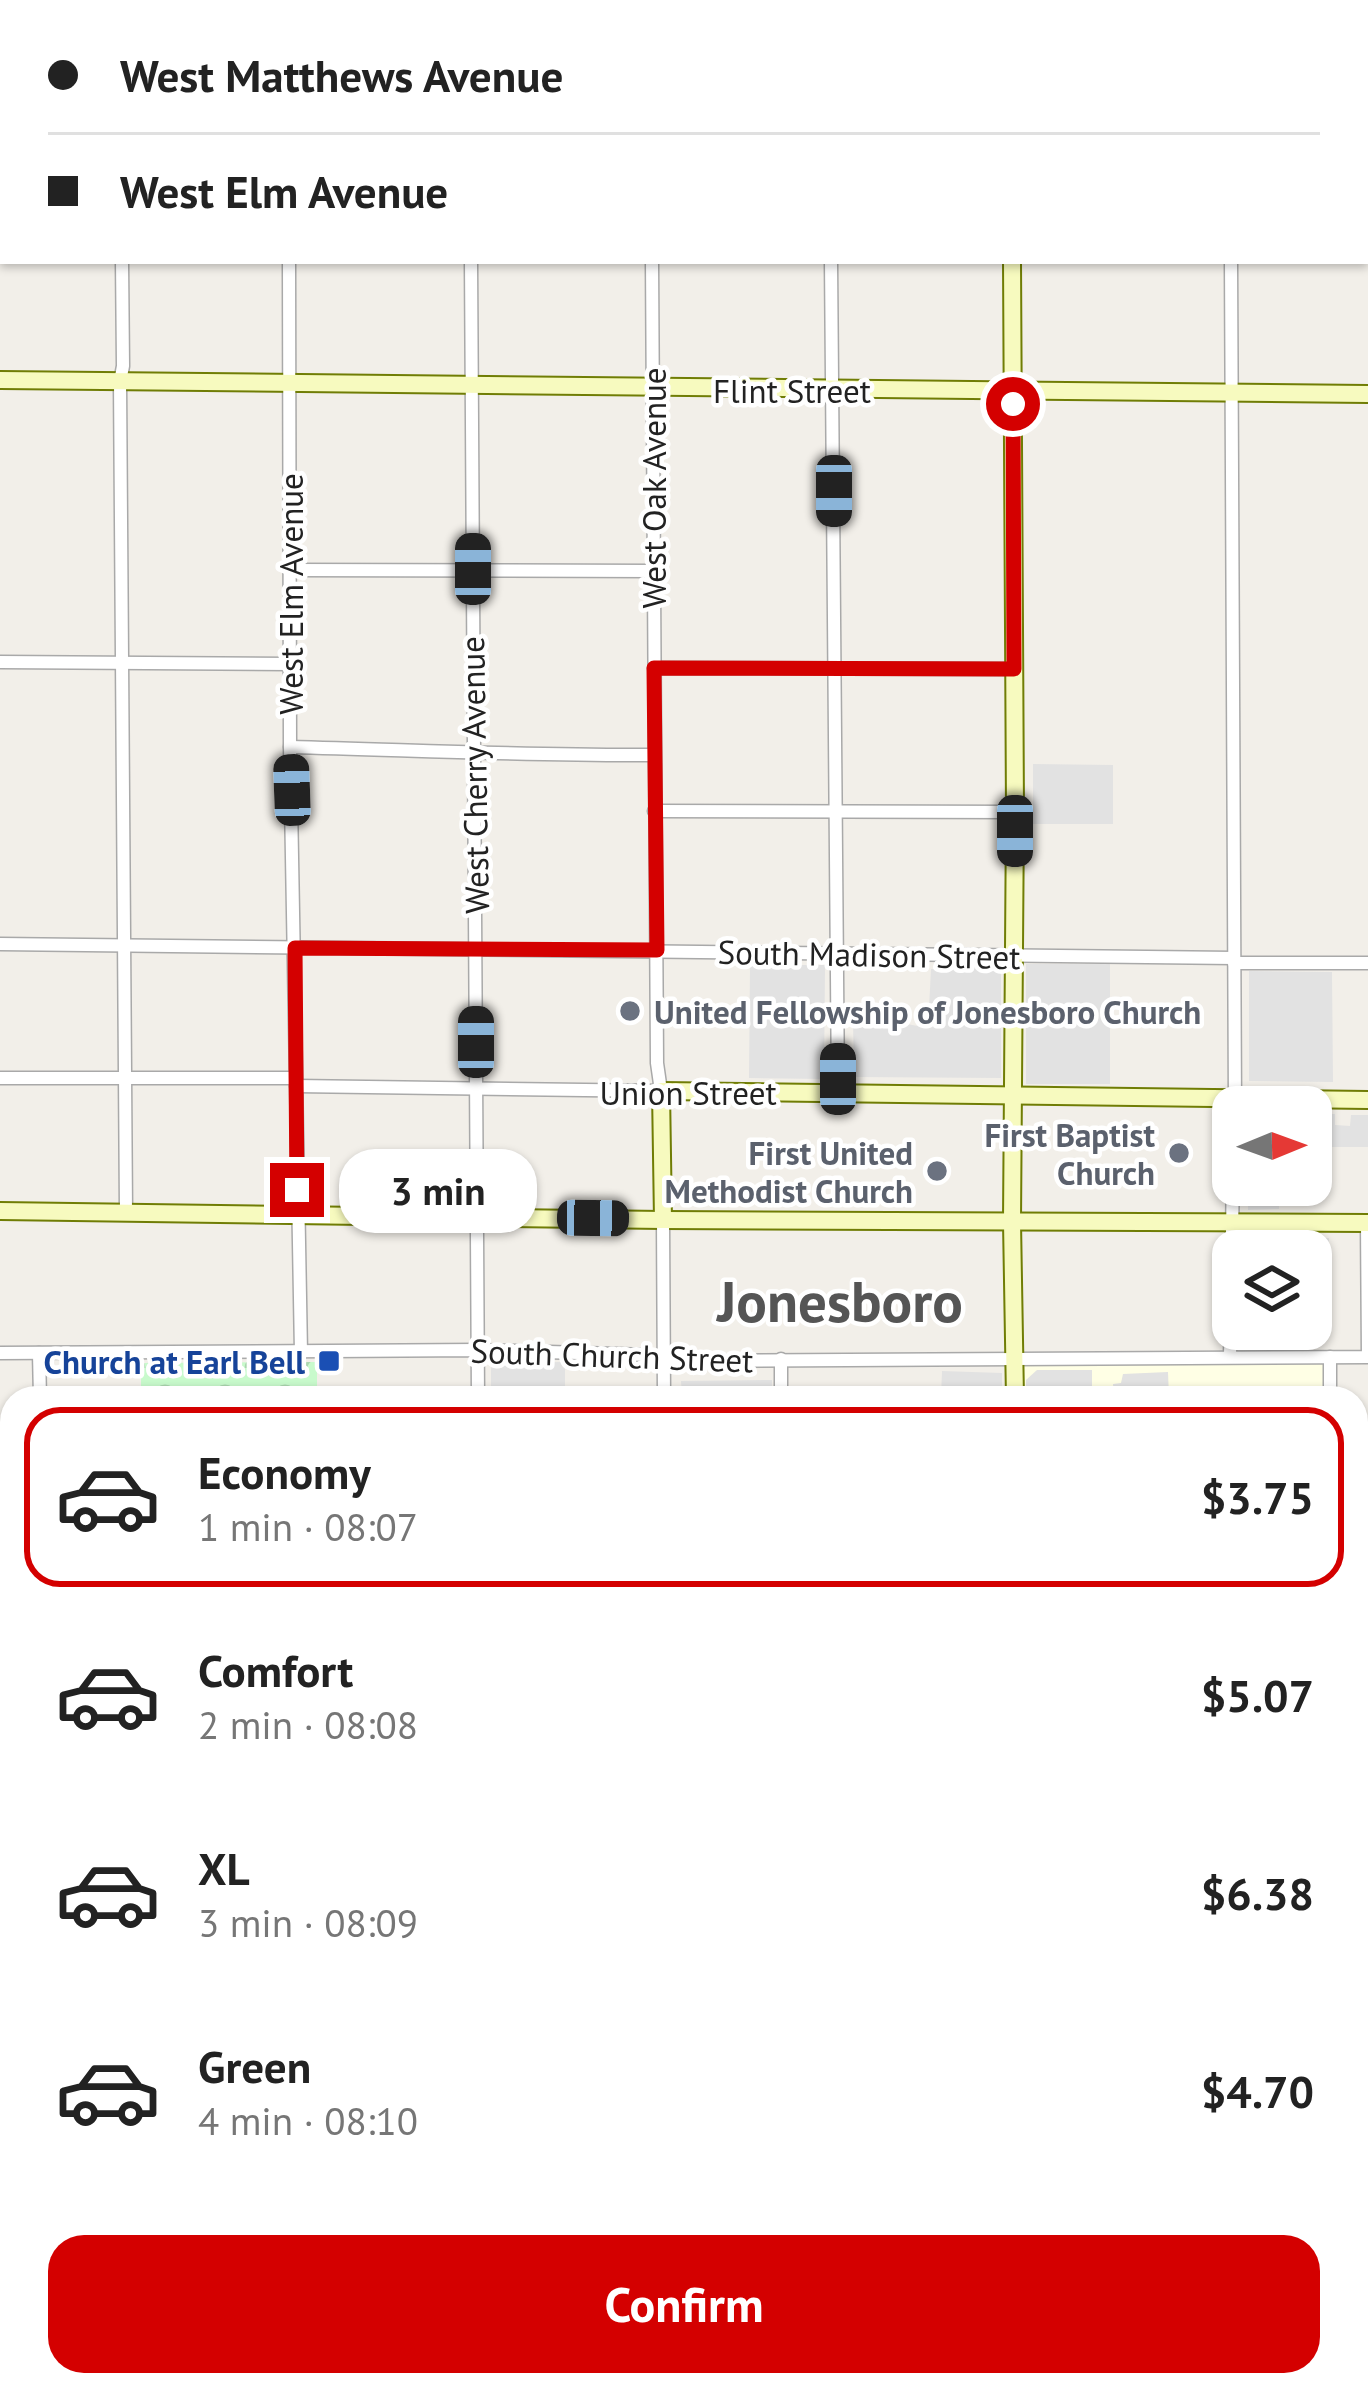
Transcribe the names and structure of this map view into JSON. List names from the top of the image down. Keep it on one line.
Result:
{"streets":{"street":["Flint Street","West Oak Avenue","West Elm Avenue","West Cherry Avenue","South Madison Street","Union Street","South Church Street"]},"crossings":[["Flint Street","West Oak Avenue"],["Flint Street","West Elm Avenue"],["Flint Street","West Cherry Avenue"],["West Oak Avenue","South Madison Street"],["West Oak Avenue","Union Street"],["West Elm Avenue","South Madison Street"],["West Elm Avenue","Union Street"],["West Elm Avenue","South Church Street"],["West Cherry Avenue","South Madison Street"],["West Cherry Avenue","Union Street"],["West Cherry Avenue","South Church Street"]],"districts":["Jonesboro"],"places":{"other":["United Fellowship of Jonesboro Church","First Baptist Church","First United Methodist Church"],"transit":["Church at Earl Bell"]},"north":"right","page":{"banner":["West Matthews Avenue","West Elm Avenue"],"bubble":"3 min","list":[{"name":"Economy","note":"1 min · 08:07","value":"$3.75"},{"name":"Comfort","note":"2 min · 08:08","value":"$5.07"},{"name":"XL","note":"3 min · 08:09","value":"$6.38"},{"name":"Green","note":"4 min · 08:10","value":"$4.70"}],"buttons":"Confirm"}}
